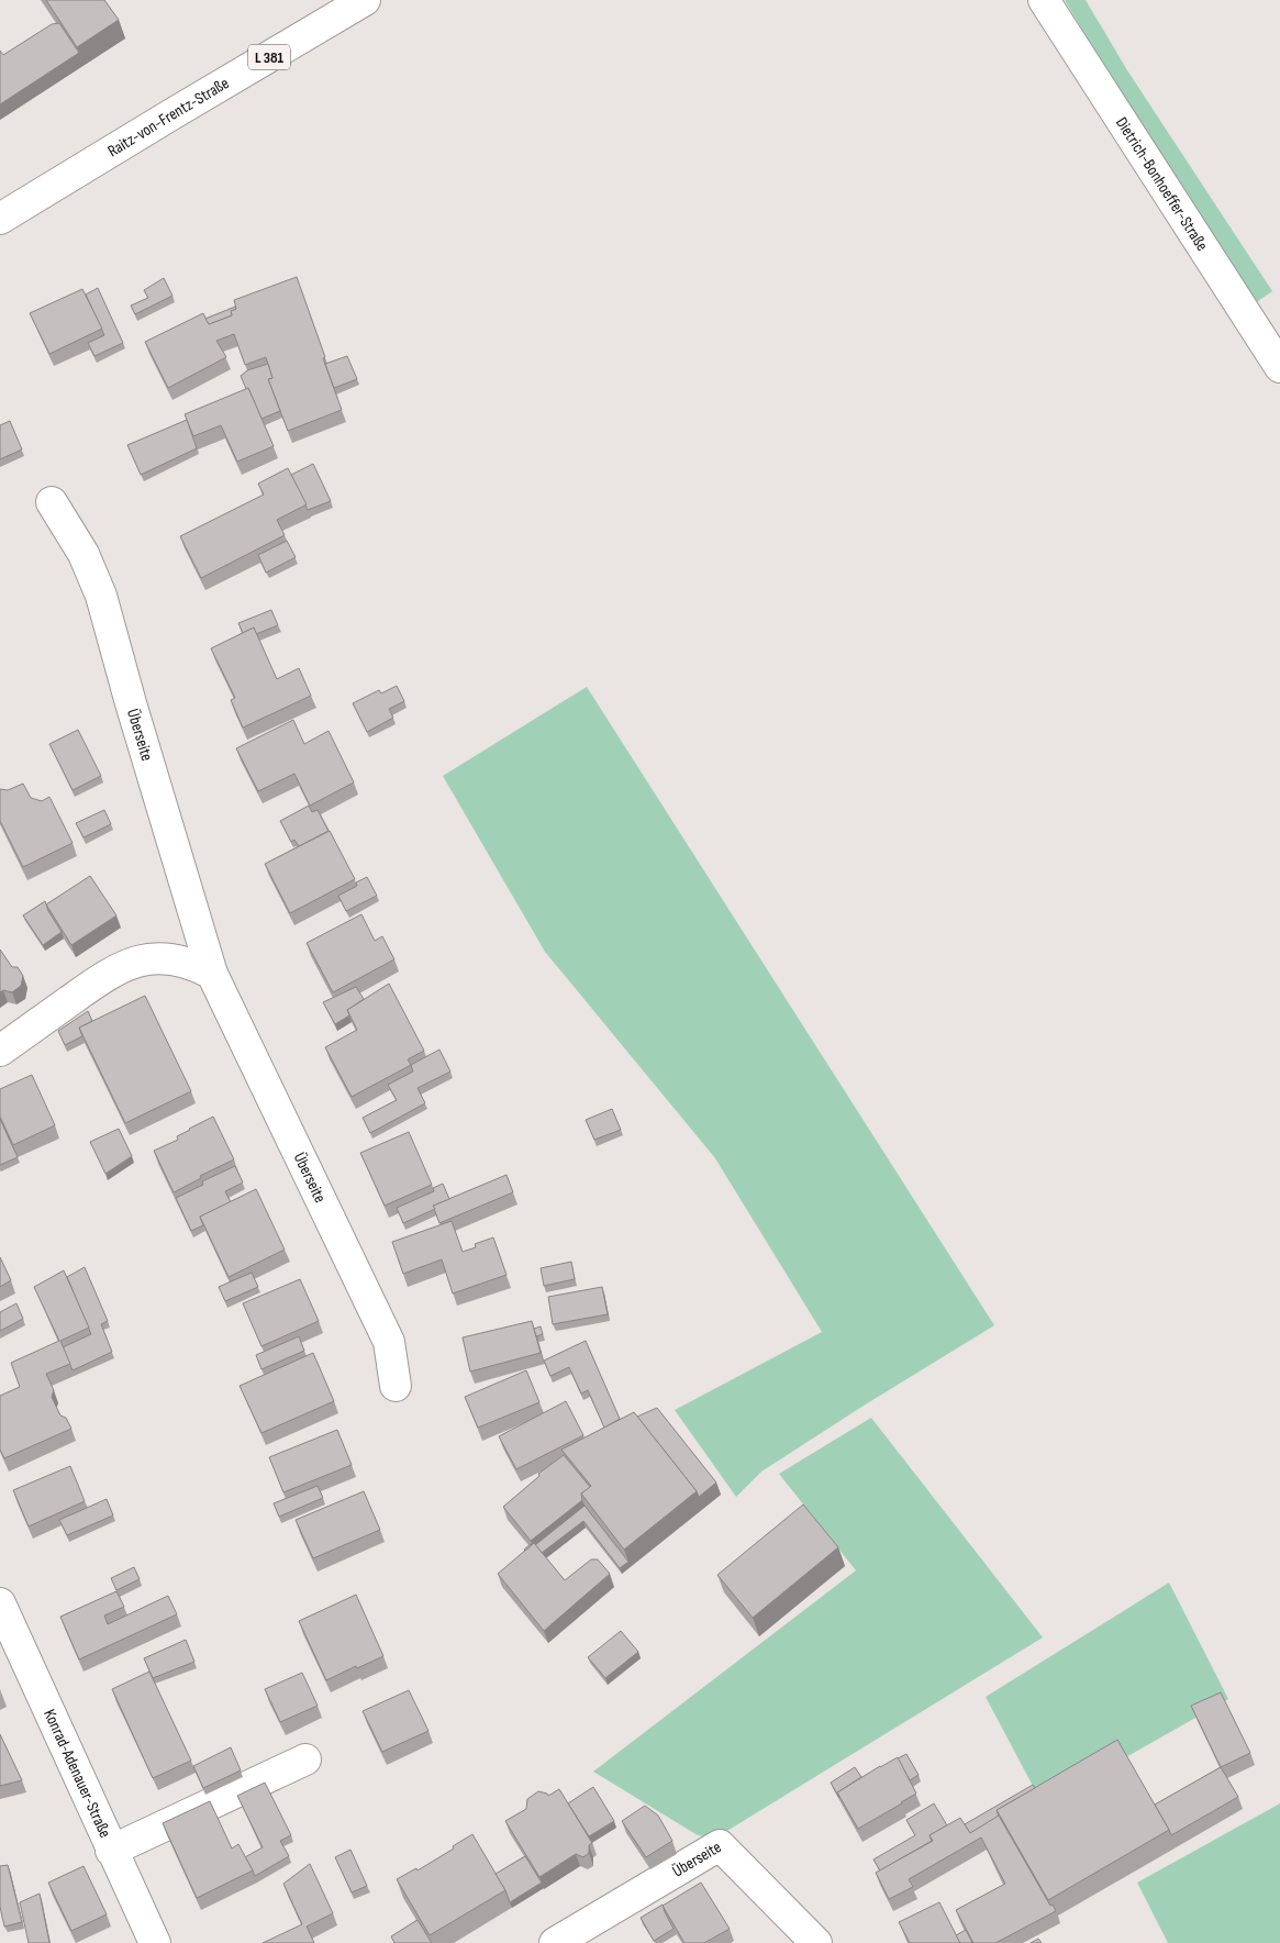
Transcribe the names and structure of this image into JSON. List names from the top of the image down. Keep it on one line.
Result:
{"streets":{"street":["L 381","Raitz-von-Frentz-Straße","Dietrich-Bonhoeffer-Straße","Überseite","Konrad-Adenauer-Straße"]}}
